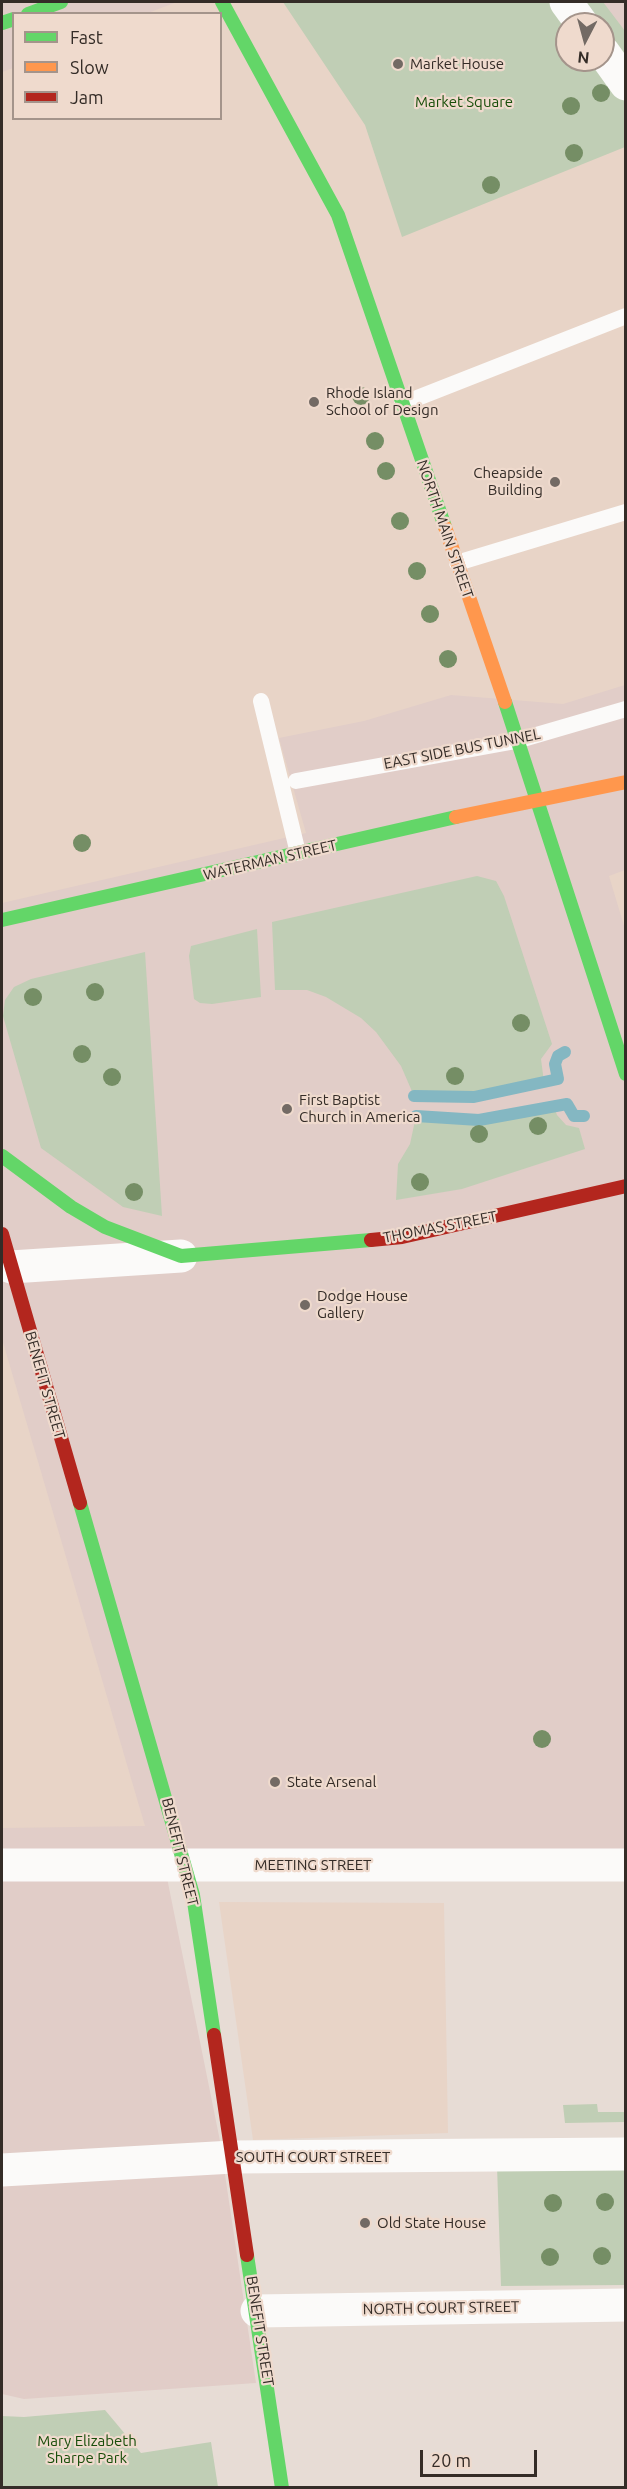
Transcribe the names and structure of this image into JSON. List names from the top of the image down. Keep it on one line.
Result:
{"streets":{"main road":["NORTH MAIN STREET","WATERMAN STREET","THOMAS STREET","BENEFIT STREET"],"street":["MEETING STREET","SOUTH COURT STREET","NORTH COURT STREET"],"lane":["EAST SIDE BUS TUNNEL"]},"crossings":[["NORTH MAIN STREET","EAST SIDE BUS TUNNEL"],["NORTH MAIN STREET","WATERMAN STREET"],["THOMAS STREET","BENEFIT STREET"],["BENEFIT STREET","MEETING STREET"],["BENEFIT STREET","SOUTH COURT STREET"],["BENEFIT STREET","NORTH COURT STREET"]],"parks":["Market Square","Mary Elizabeth Sharpe Park"],"places":["Market House","Rhode Island School of Design","Cheapside Building","First Baptist Church in America","Dodge House Gallery","State Arsenal","Old State House"],"legend":["Fast","Slow","Jam"],"scale_bar":"20 m","north":"bottom"}
